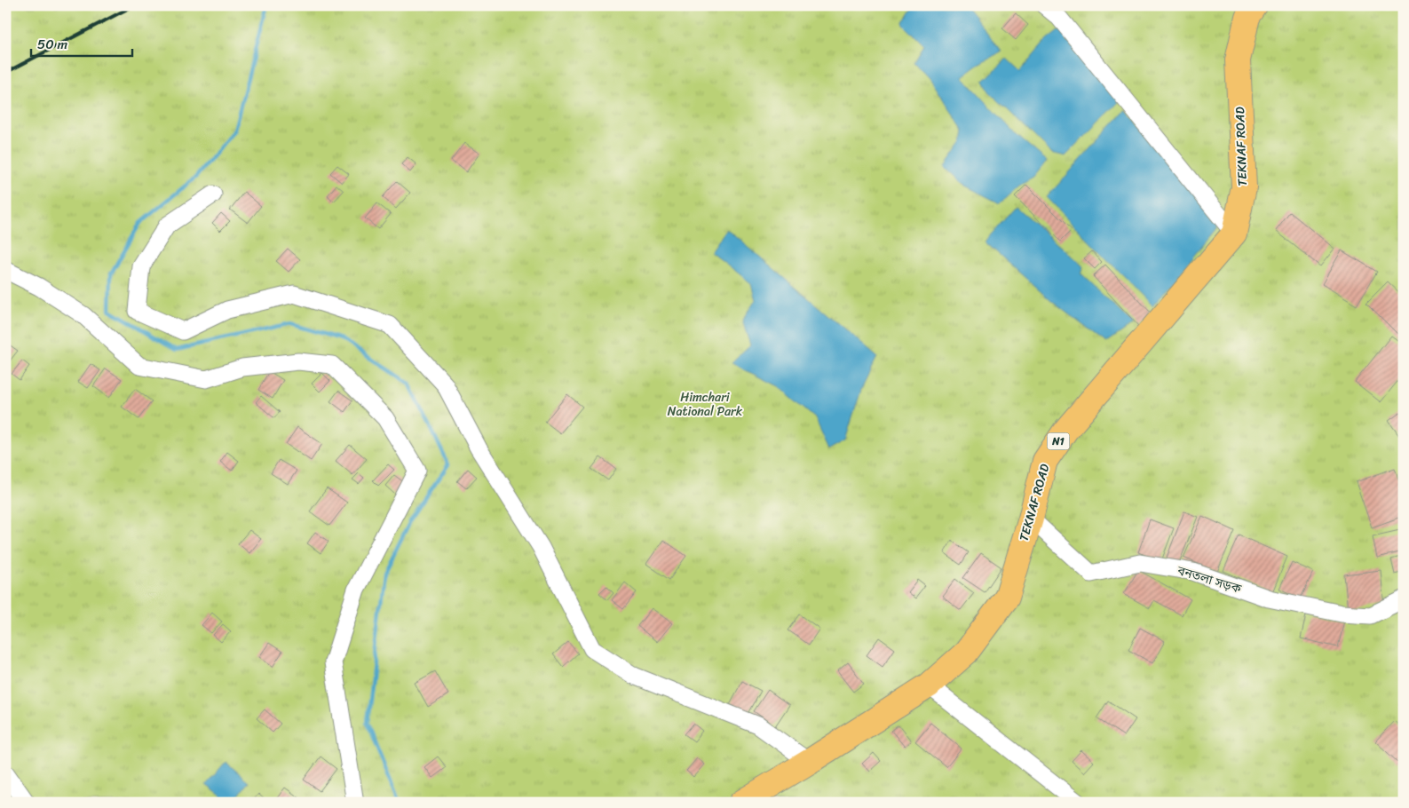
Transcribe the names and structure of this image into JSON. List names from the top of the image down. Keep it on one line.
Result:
{"streets":{"highway":["TEKNAF ROAD","N1"],"street":["বনতলা সড়ক"]},"crossings":[["TEKNAF ROAD","বনতলা সড়ক"]],"parks":["Himchari National Park"],"scale_bar":"50 m"}
